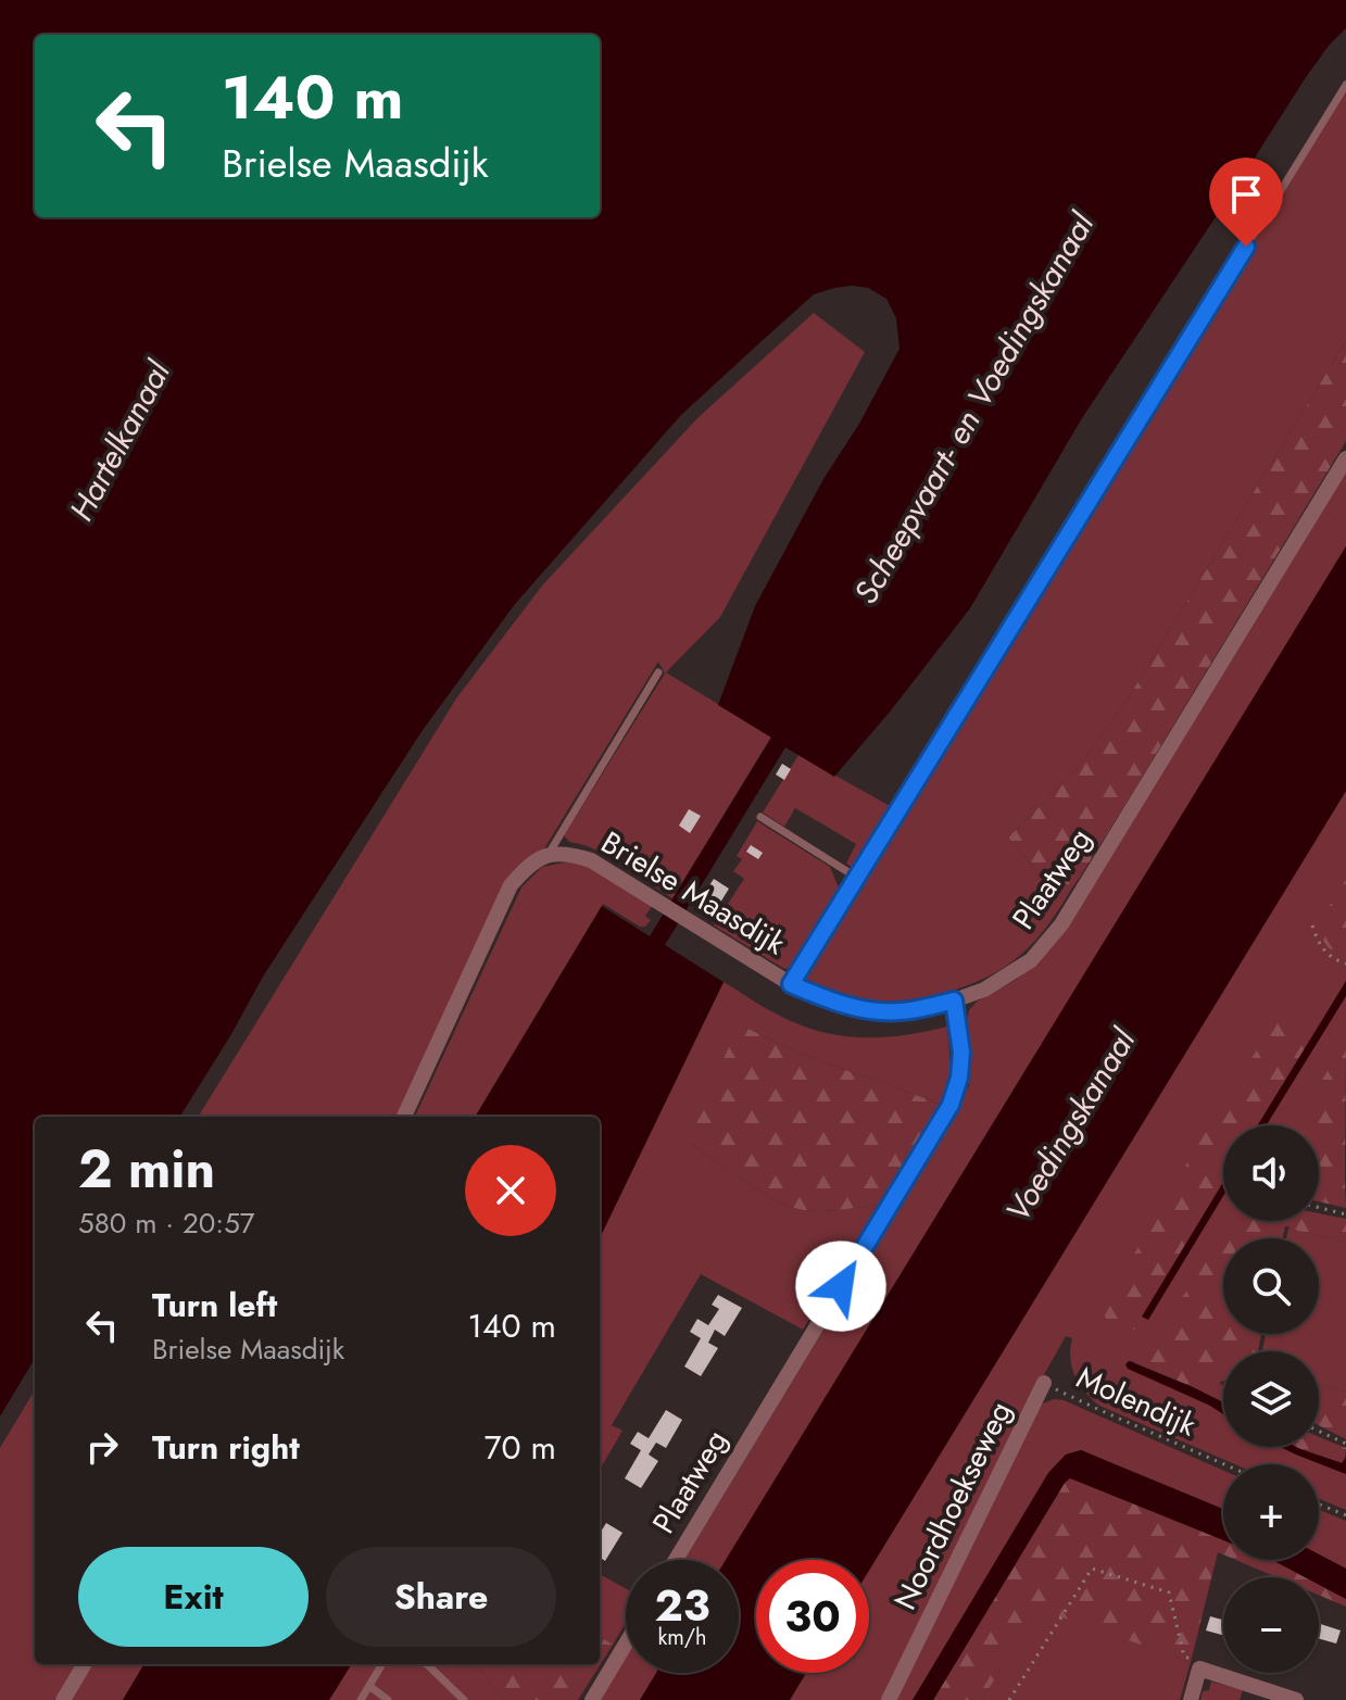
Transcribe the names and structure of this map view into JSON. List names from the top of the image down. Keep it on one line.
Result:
{"streets":{"street":["Plaatweg","Brielse Maasdijk","Noordhoekseweg"],"path":["Molendijk"]},"crossings":[["Plaatweg","Brielse Maasdijk"],["Molendijk","Noordhoekseweg"]],"water":["Scheepvaart- en Voedingskanaal","Hartelkanaal","Voedingskanaal"],"page":{"turn":["140 m","Brielse Maasdijk"],"heading":["2 min","580 m · 20:57"],"map_buttons":["+","−"],"list":[{"name":"Turn left","note":"Brielse Maasdijk","value":"140 m"},{"name":"Turn right","value":"70 m"}],"buttons":["Exit","Share"],"speed":"23 km/h","limit":"30"}}
